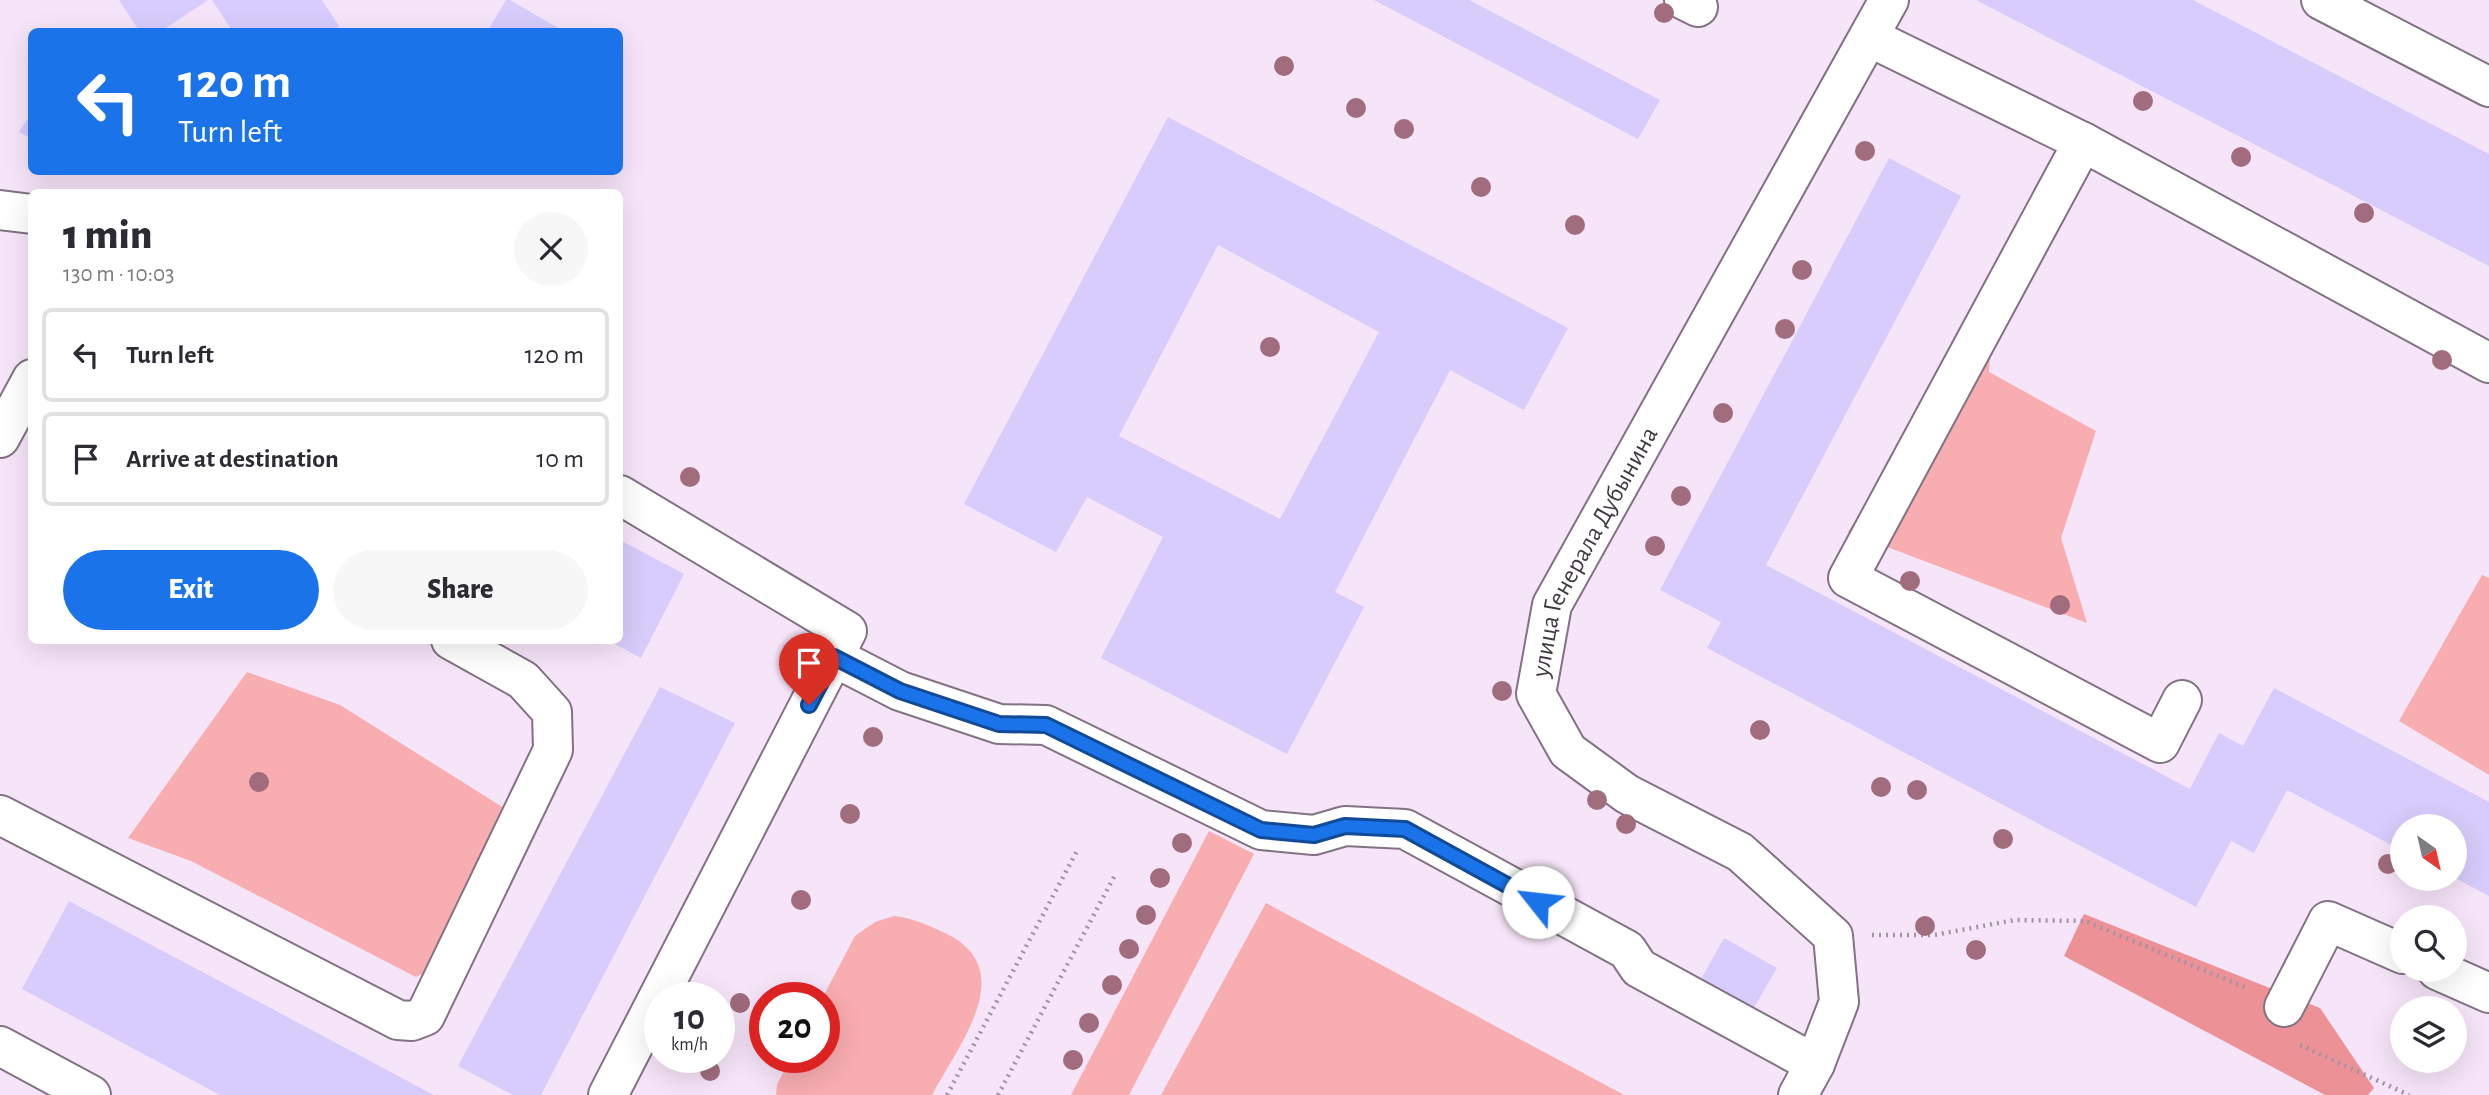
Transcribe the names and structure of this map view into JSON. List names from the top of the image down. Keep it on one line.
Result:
{"streets":{"street":["улица Генерала Дубынина"]},"north":"bottom right","page":{"turn":["120 m","Turn left"],"heading":["1 min","130 m · 10:03"],"list":[{"name":"Turn left","value":"120 m"},{"name":"Arrive at destination","value":"10 m"}],"buttons":["Exit","Share"],"speed":"10 km/h","limit":"20"}}
